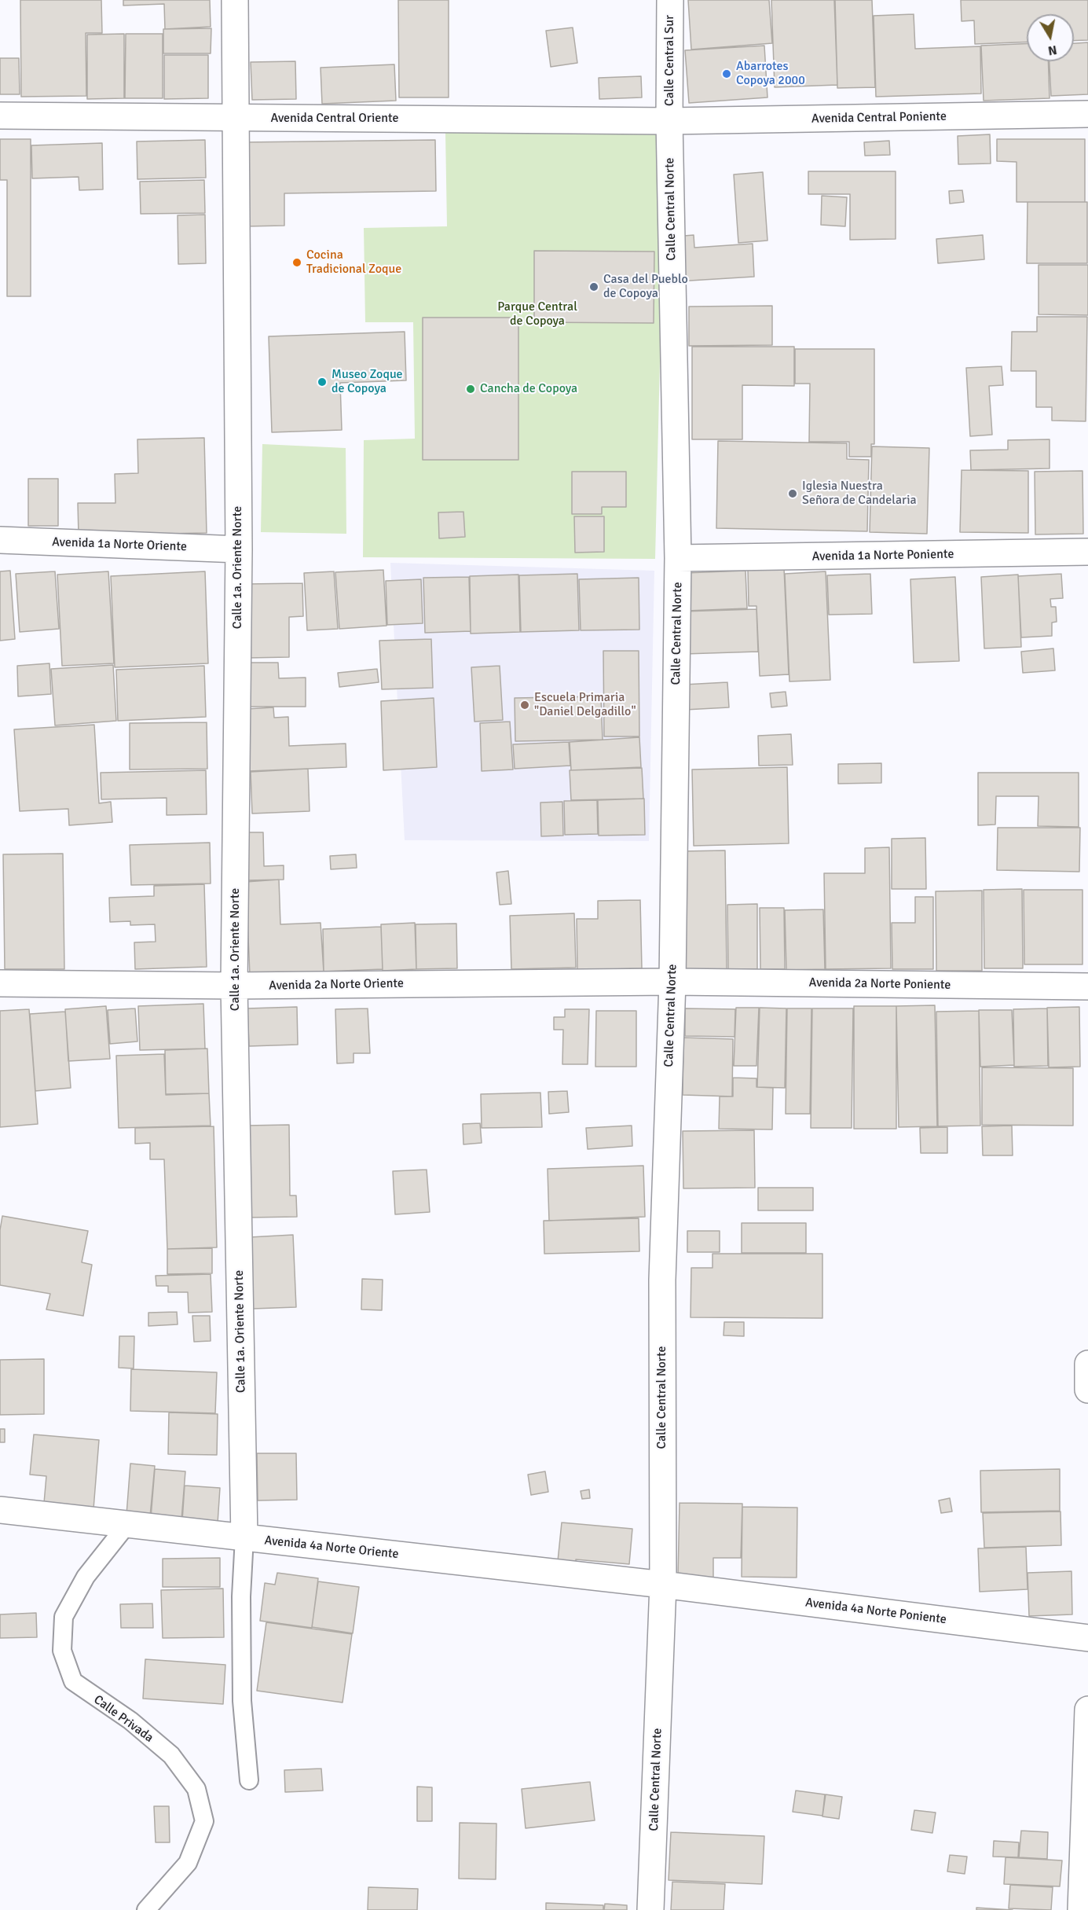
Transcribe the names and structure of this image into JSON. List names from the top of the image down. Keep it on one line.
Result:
{"streets":{"street":["Calle Central Sur","Avenida Central Poniente","Avenida Central Oriente","Calle Central Norte","Avenida 1a Norte Oriente","Avenida 1a Norte Poniente","Calle 1a. Oriente Norte","Avenida 2a Norte Poniente","Avenida 2a Norte Oriente","Avenida 4a Norte Oriente","Avenida 4a Norte Poniente"],"lane":["Calle Privada"]},"crossings":[["Calle Central Sur","Avenida Central Poniente"],["Calle Central Sur","Avenida Central Oriente"],["Calle Central Sur","Calle Central Norte"],["Avenida Central Poniente","Avenida Central Oriente"],["Avenida Central Poniente","Calle Central Norte"],["Avenida Central Oriente","Calle Central Norte"],["Avenida Central Oriente","Calle 1a. Oriente Norte"],["Calle Central Norte","Avenida 1a Norte Poniente"],["Calle Central Norte","Avenida 2a Norte Poniente"],["Calle Central Norte","Avenida 2a Norte Oriente"],["Calle Central Norte","Avenida 4a Norte Oriente"],["Calle Central Norte","Avenida 4a Norte Poniente"],["Avenida 1a Norte Oriente","Calle 1a. Oriente Norte"],["Calle 1a. Oriente Norte","Avenida 2a Norte Oriente"],["Calle 1a. Oriente Norte","Avenida 4a Norte Oriente"],["Avenida 2a Norte Poniente","Avenida 2a Norte Oriente"],["Avenida 4a Norte Oriente","Avenida 4a Norte Poniente"],["Avenida 4a Norte Oriente","Calle Privada"]],"parks":["Parque Central de Copoya"],"places":["Abarrotes Copoya 2000","Cocina Tradicional Zoque","Casa del Pueblo de Copoya","Museo Zoque de Copoya","Cancha de Copoya","Iglesia Nuestra Señora de Candelaria","Escuela Primaria \"Daniel Delgadillo\""],"north":"bottom"}
